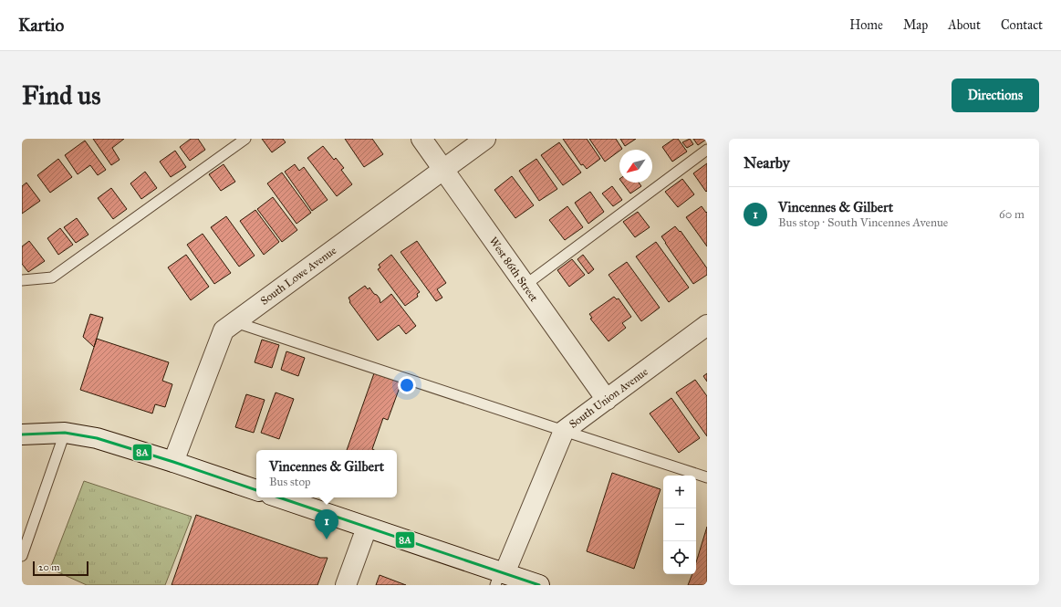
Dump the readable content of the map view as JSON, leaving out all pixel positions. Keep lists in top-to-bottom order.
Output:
{
  "streets": {
    "street": ["West 86th Street", "South Lowe Avenue", "South Union Avenue"]
  },
  "crossings": [
    ["West 86th Street", "South Lowe Avenue"],
    ["West 86th Street", "South Union Avenue"]
  ],
  "lines": ["transit line 8A"],
  "scale_bar": "20 m",
  "north": "bottom left",
  "page": {
    "header": "Kartio",
    "nav": [
      "Home",
      "Map",
      "About",
      "Contact"
    ],
    "buttons": "Directions",
    "title": "Find us",
    "heading": "Nearby",
    "list": [
      {
        "mark": "1",
        "name": "Vincennes & Gilbert",
        "note": "Bus stop · South Vincennes Avenue",
        "value": "60 m"
      }
    ],
    "popup": ["Vincennes & Gilbert", "Bus stop"],
    "map_buttons": ["+", "−"],
    "pins": "1",
    "scale": "20 m"
  }
}
